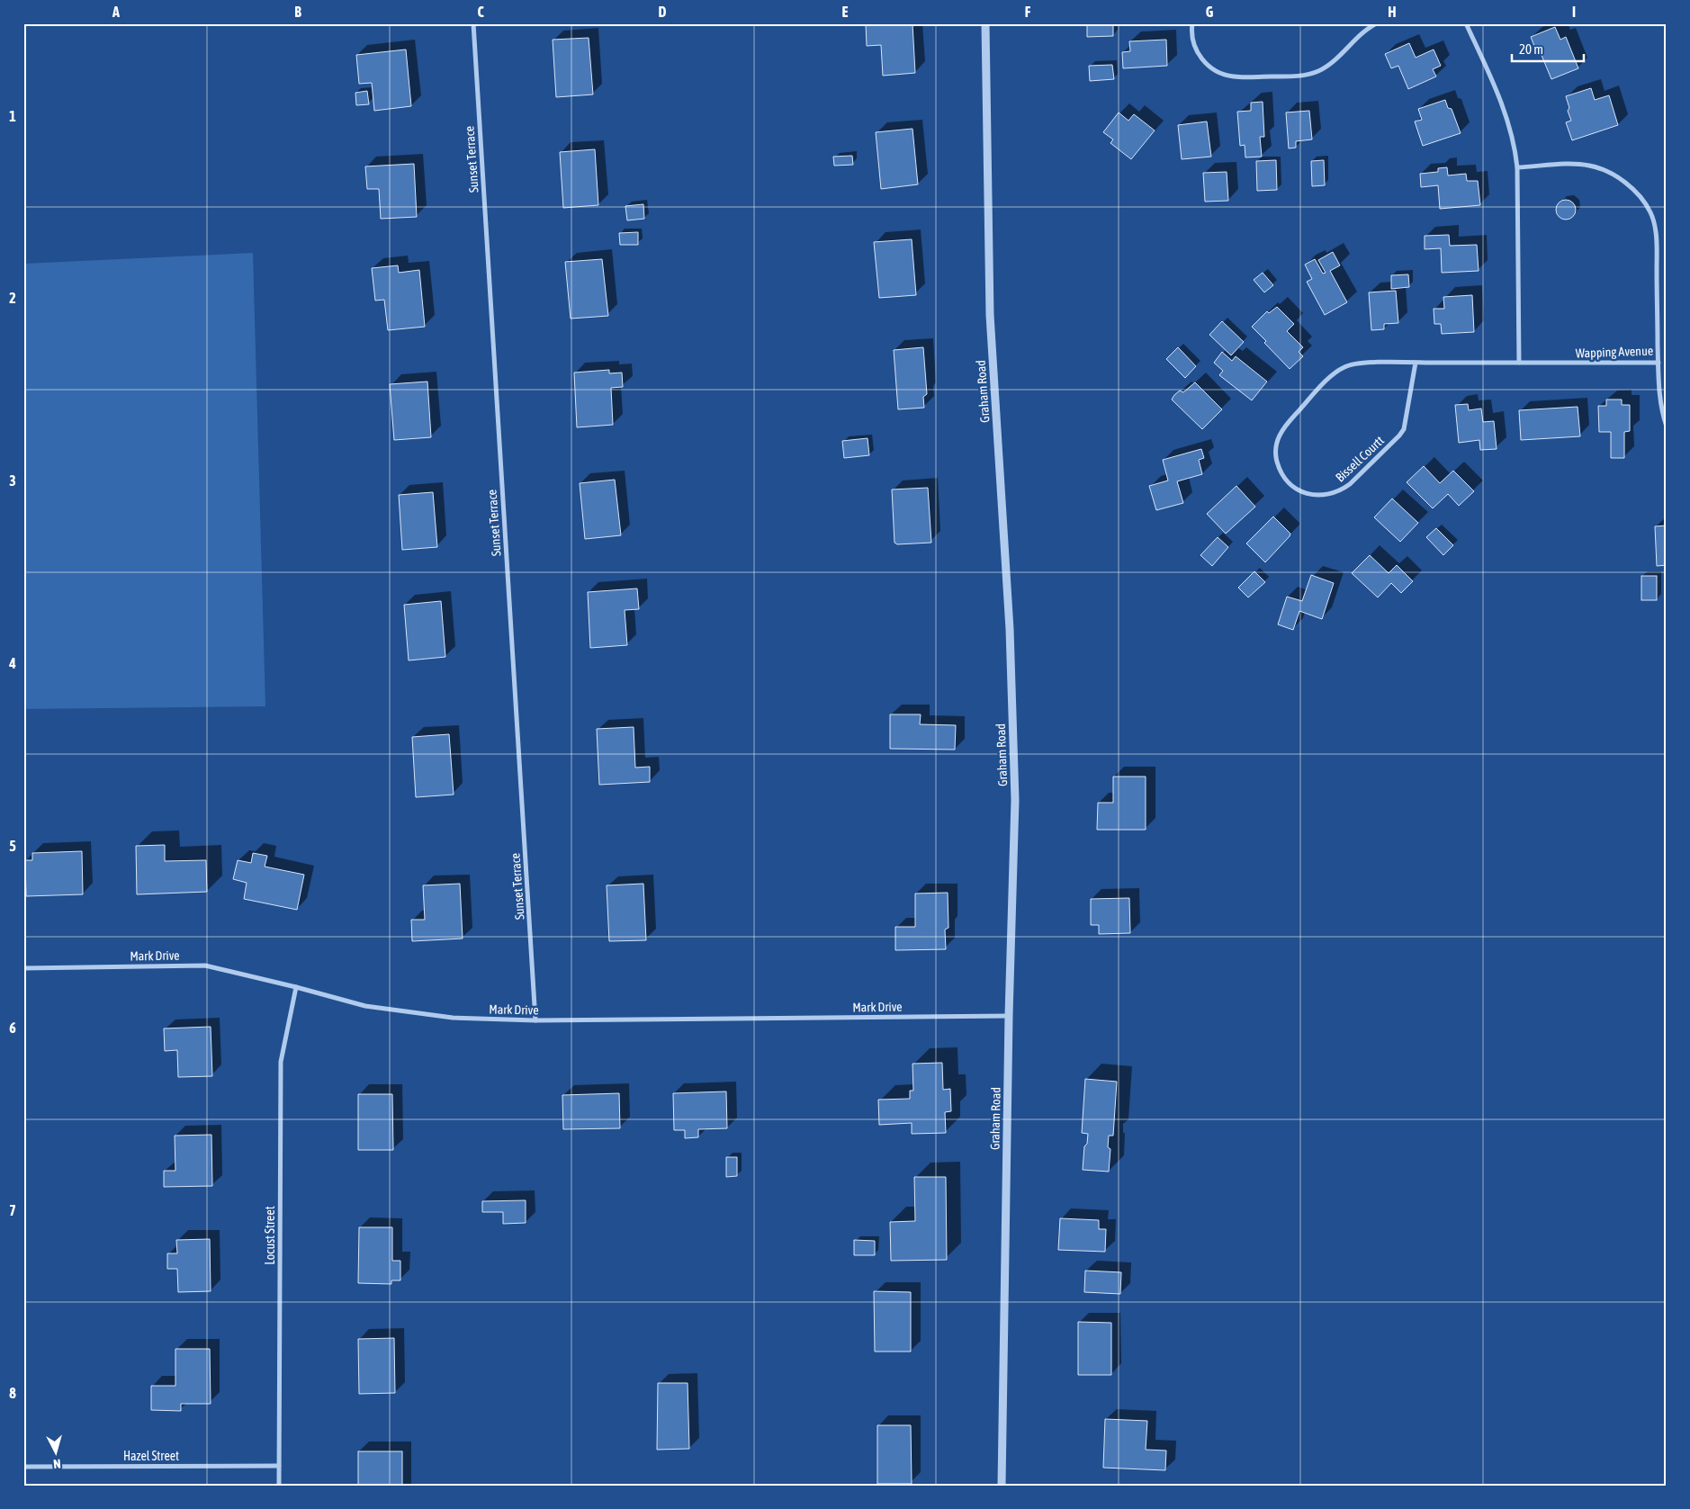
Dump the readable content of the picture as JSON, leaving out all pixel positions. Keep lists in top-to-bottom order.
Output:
{
  "streets": {
    "street": [
      "Sunset Terrace",
      "Wapping Avenue",
      "Graham Road",
      "Bissell Courtt",
      "Mark Drive",
      "Locust Street",
      "Hazel Street"
    ]
  },
  "crossings": [
    ["Sunset Terrace", "Mark Drive"],
    ["Wapping Avenue", "Bissell Courtt"],
    ["Graham Road", "Mark Drive"],
    ["Mark Drive", "Locust Street"],
    ["Locust Street", "Hazel Street"]
  ],
  "scale_bar": "20 m",
  "north": "bottom",
  "grid": {
    "columns": [
      "A",
      "B",
      "C",
      "D",
      "E",
      "F",
      "G",
      "H",
      "I"
    ],
    "rows": [
      "1",
      "2",
      "3",
      "4",
      "5",
      "6",
      "7",
      "8"
    ]
  }
}
